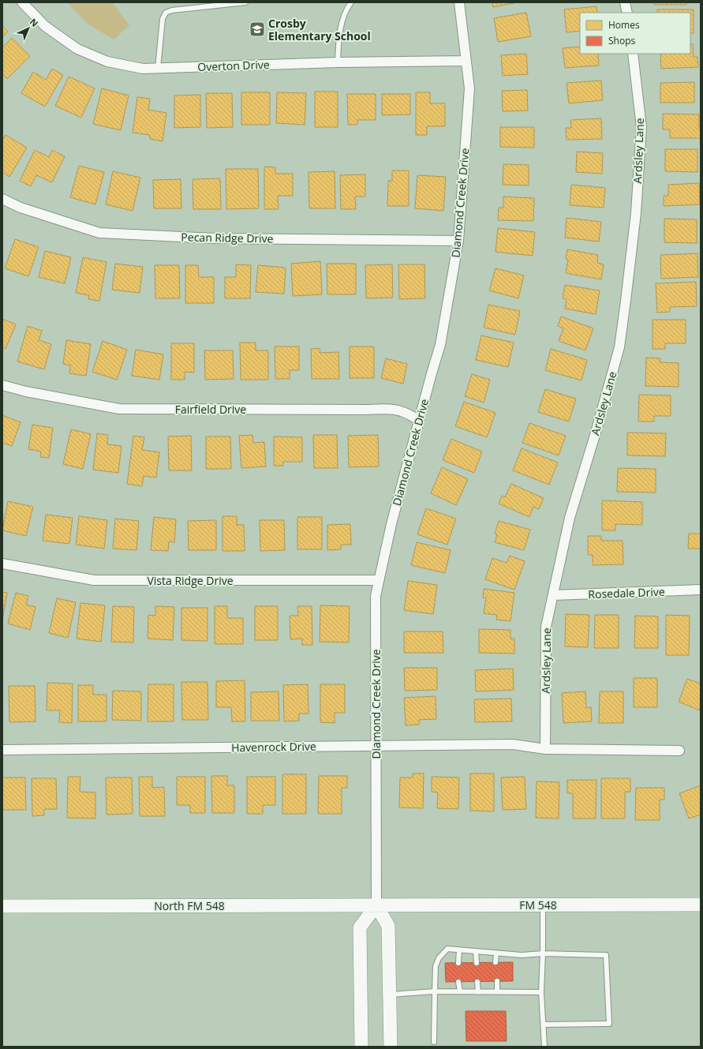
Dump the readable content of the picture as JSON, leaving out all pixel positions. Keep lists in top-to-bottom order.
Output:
{
  "streets": {
    "main road": ["FM 548", "North FM 548"],
    "street": [
      "Overton Drive",
      "Ardsley Lane",
      "Diamond Creek Drive",
      "Pecan Ridge Drive",
      "Fairfield Drive",
      "Vista Ridge Drive",
      "Rosedale Drive",
      "Havenrock Drive"
    ]
  },
  "crossings": [
    ["Overton Drive", "Diamond Creek Drive"],
    ["Ardsley Lane", "Rosedale Drive"],
    ["Ardsley Lane", "Havenrock Drive"],
    ["Diamond Creek Drive", "Pecan Ridge Drive"],
    ["Diamond Creek Drive", "Fairfield Drive"],
    ["Diamond Creek Drive", "Vista Ridge Drive"],
    ["Diamond Creek Drive", "Havenrock Drive"],
    ["Diamond Creek Drive", "FM 548"],
    ["Diamond Creek Drive", "North FM 548"],
    ["FM 548", "North FM 548"]
  ],
  "places": {
    "school or university": ["Crosby Elementary School"]
  },
  "legend": ["Homes", "Shops"],
  "north": "top right"
}
